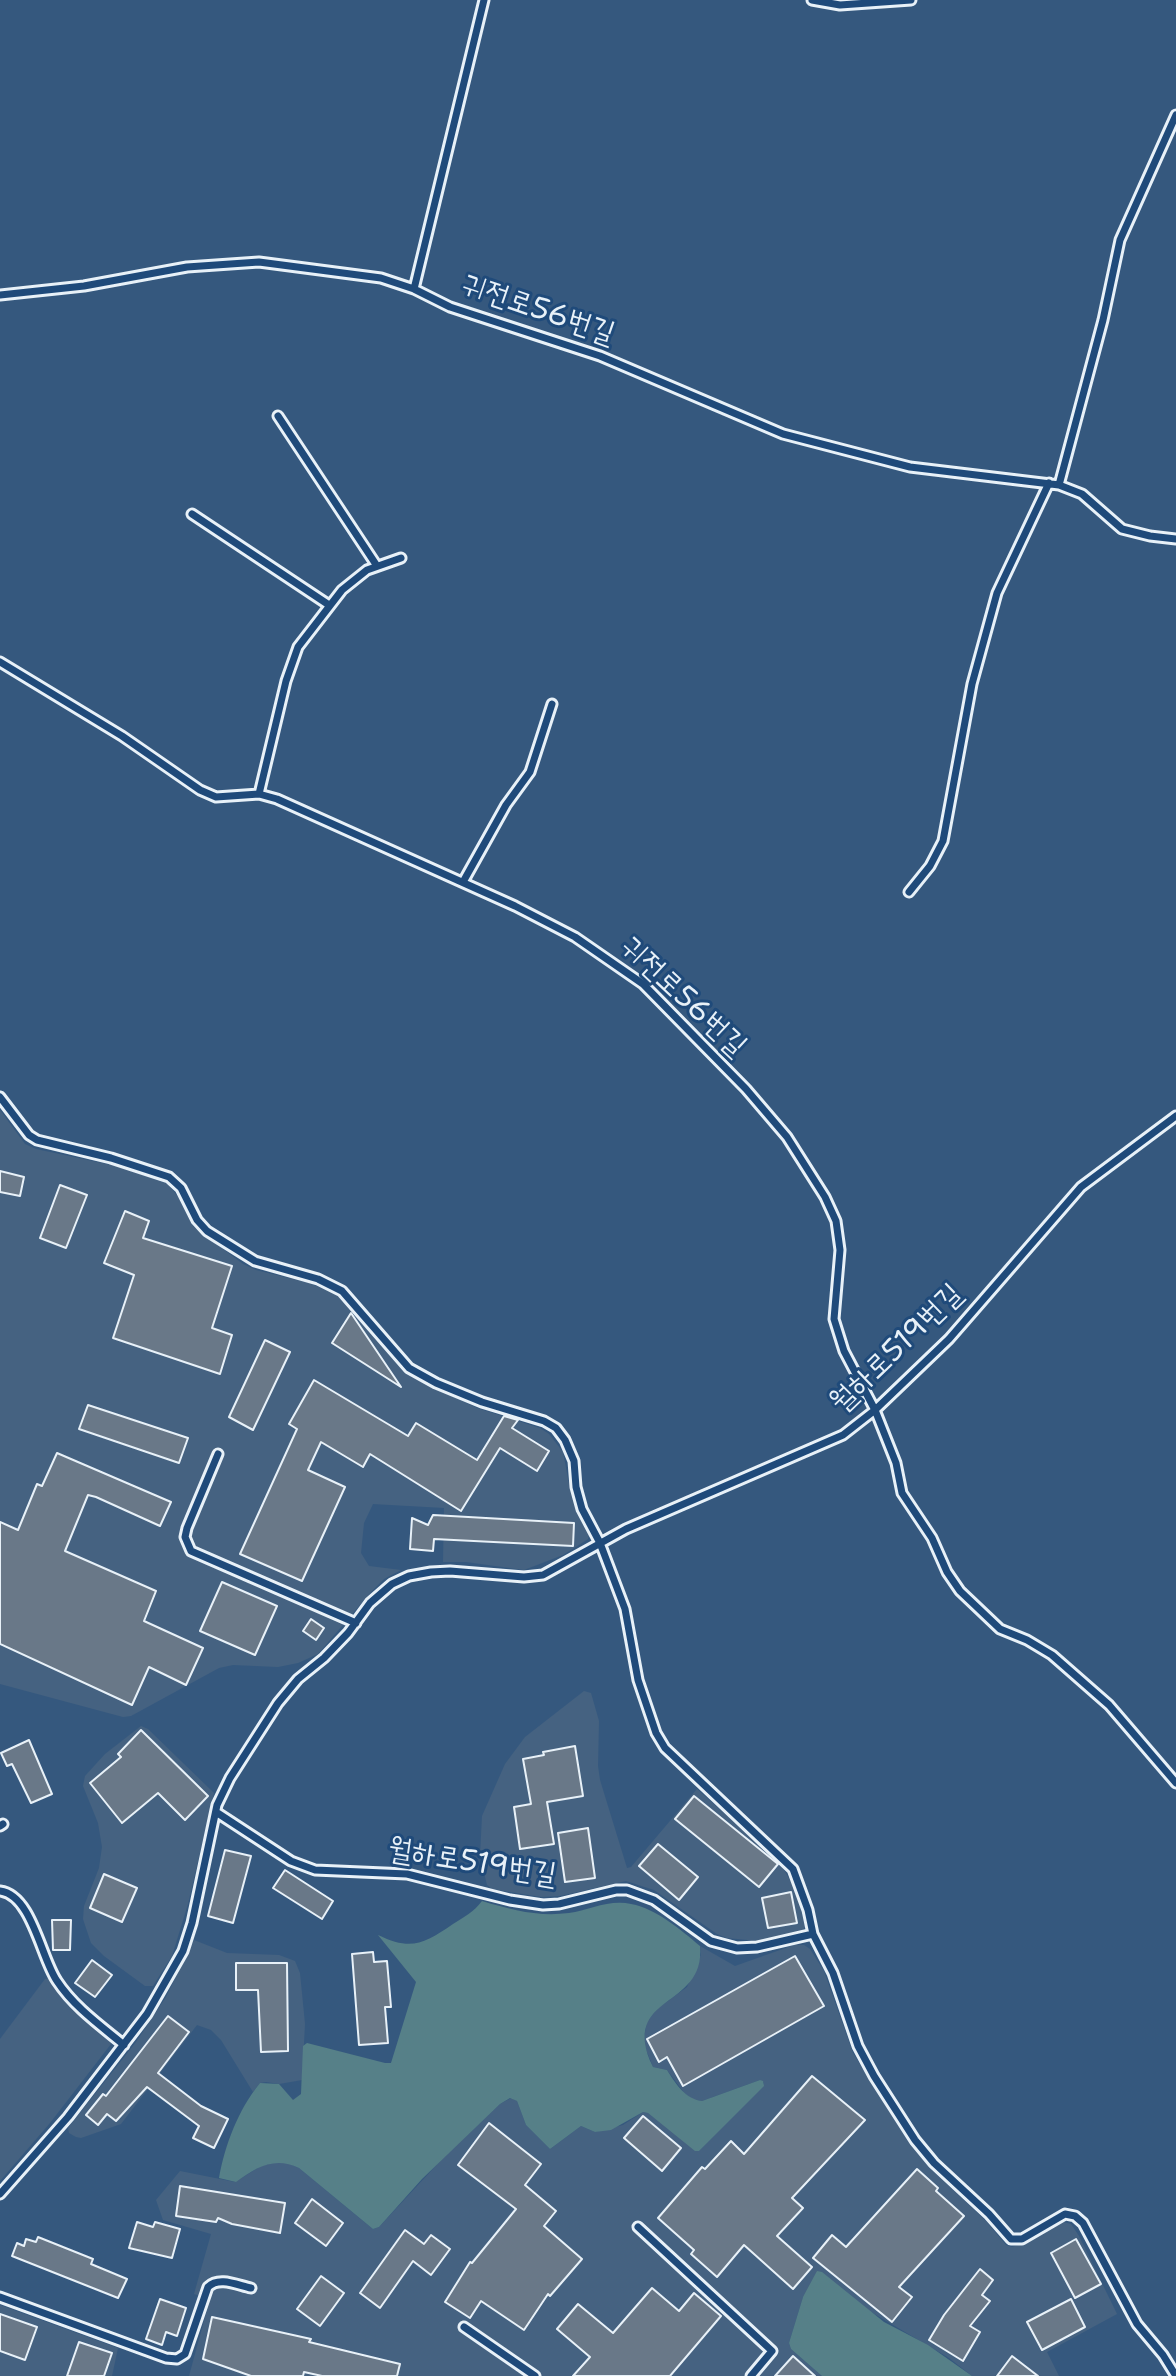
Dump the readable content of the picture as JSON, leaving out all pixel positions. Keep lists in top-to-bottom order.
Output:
{
  "streets": {
    "lane": ["귀전로56번길", "월하로519번길"]
  },
  "crossings": [
    ["귀전로56번길", "월하로519번길"]
  ]
}
